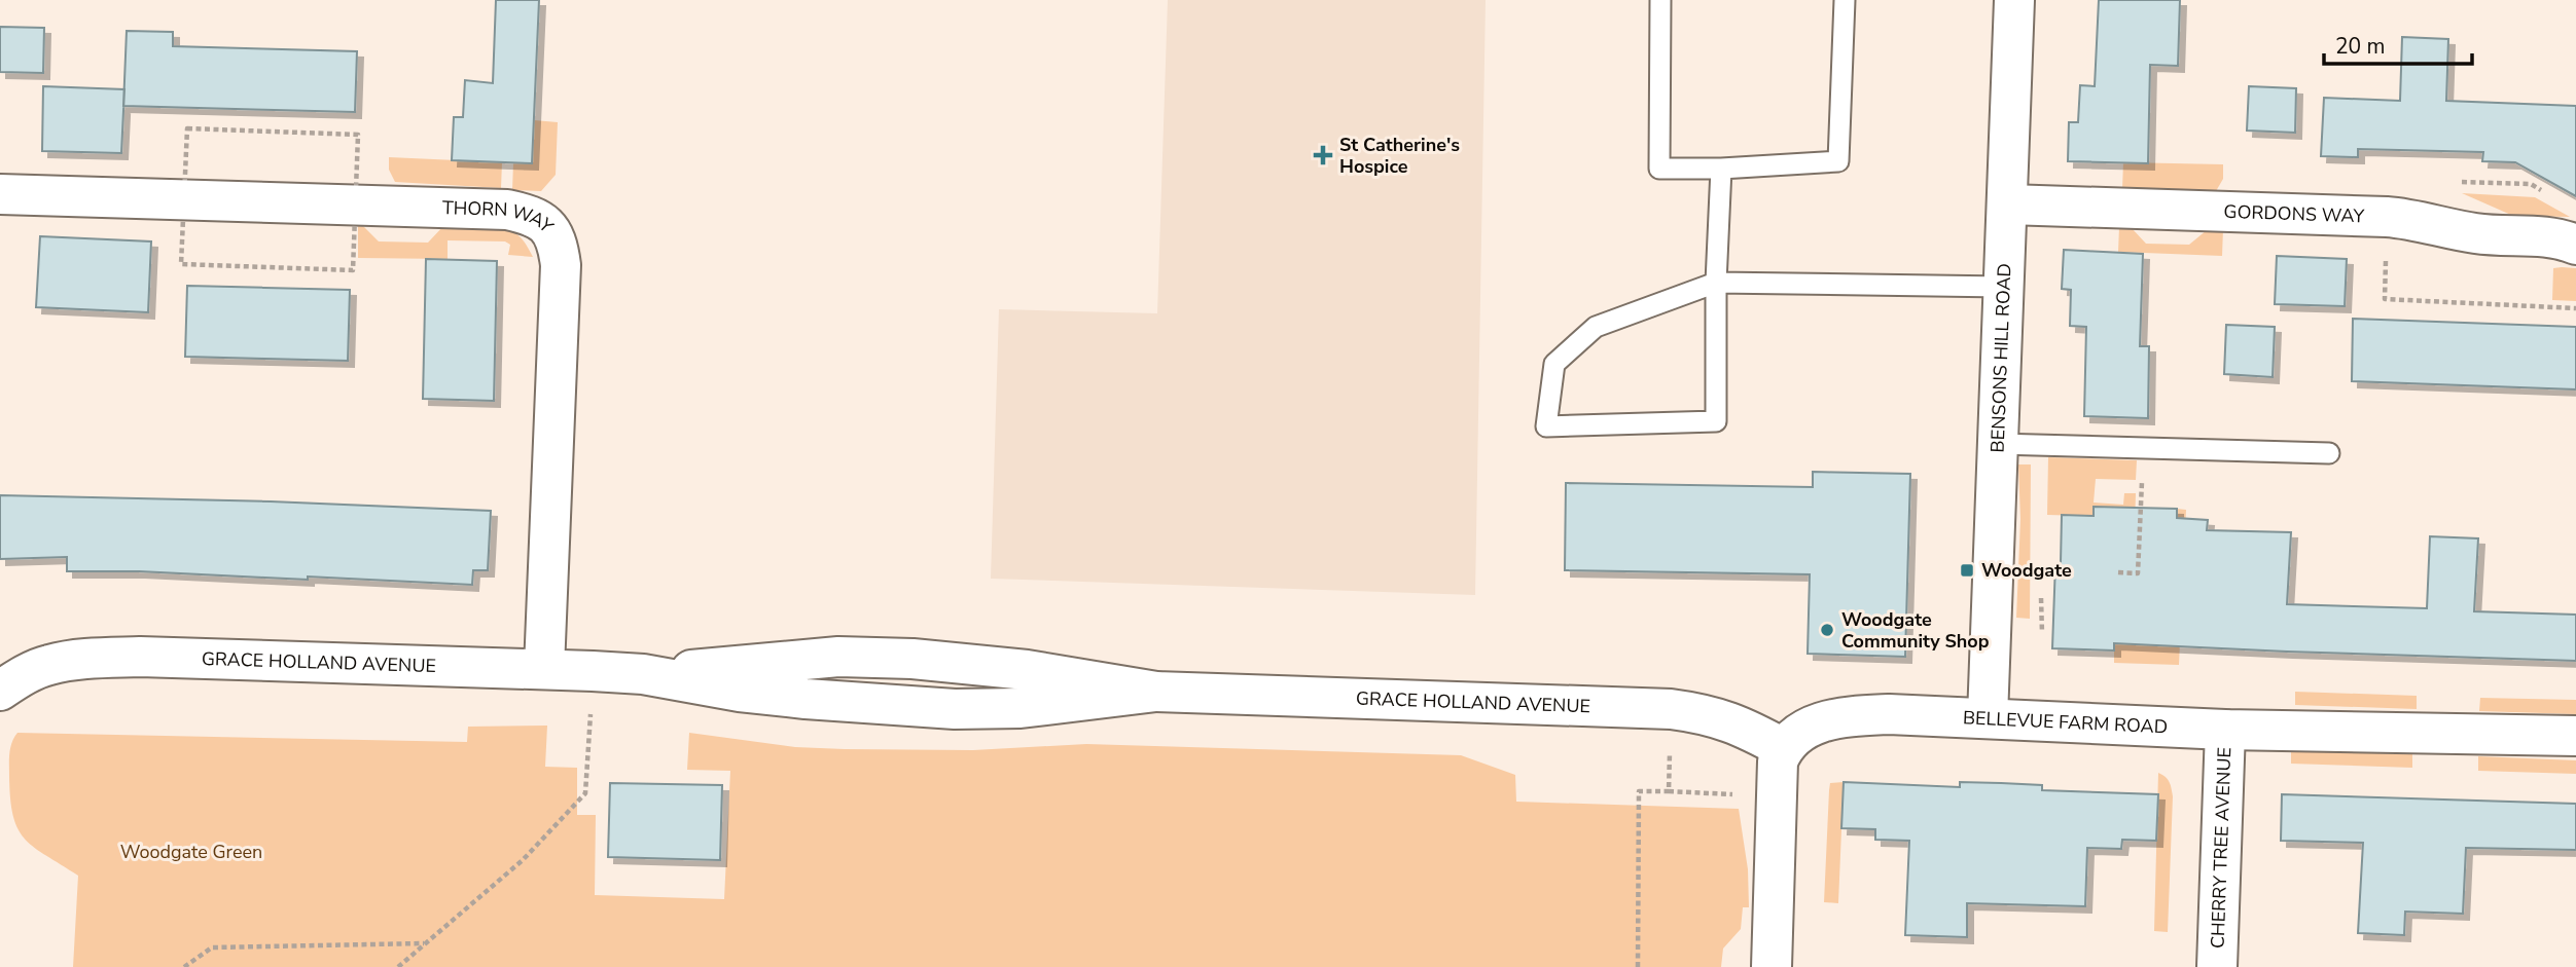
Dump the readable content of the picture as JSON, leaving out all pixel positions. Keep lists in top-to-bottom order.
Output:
{
  "streets": {
    "street": [
      "GORDONS WAY",
      "THORN WAY",
      "BENSONS HILL ROAD",
      "GRACE HOLLAND AVENUE",
      "BELLEVUE FARM ROAD",
      "CHERRY TREE AVENUE"
    ]
  },
  "crossings": [
    ["GORDONS WAY", "BENSONS HILL ROAD"],
    ["THORN WAY", "GRACE HOLLAND AVENUE"],
    ["BENSONS HILL ROAD", "BELLEVUE FARM ROAD"],
    ["GRACE HOLLAND AVENUE", "BELLEVUE FARM ROAD"],
    ["BELLEVUE FARM ROAD", "CHERRY TREE AVENUE"]
  ],
  "parks": ["Woodgate Green"],
  "places": {
    "health": ["St Catherine's Hospice"],
    "transit": ["Woodgate"],
    "other": ["Woodgate Community Shop"]
  },
  "scale_bar": "20 m"
}
